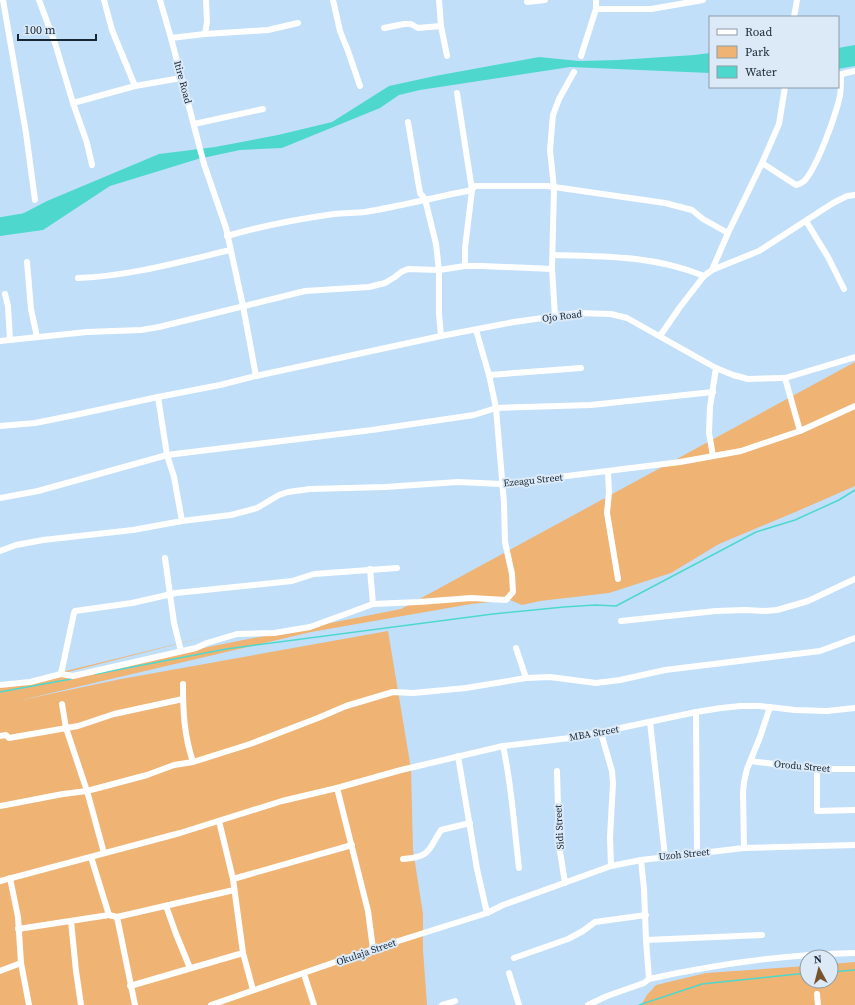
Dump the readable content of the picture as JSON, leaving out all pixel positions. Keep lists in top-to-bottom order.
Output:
{
  "streets": {
    "street": [
      "Itire Road",
      "Ojo Road",
      "Ezeagu Street",
      "MBA Street",
      "Orodu Street",
      "Sidi Street",
      "Uzoh Street",
      "Okulaja Street"
    ]
  },
  "crossings": [
    ["Itire Road", "Ojo Road"],
    ["Sidi Street", "Uzoh Street"],
    ["Uzoh Street", "Okulaja Street"]
  ],
  "legend": ["Road", "Park", "Water"],
  "scale_bar": "100 m",
  "north": "top"
}
